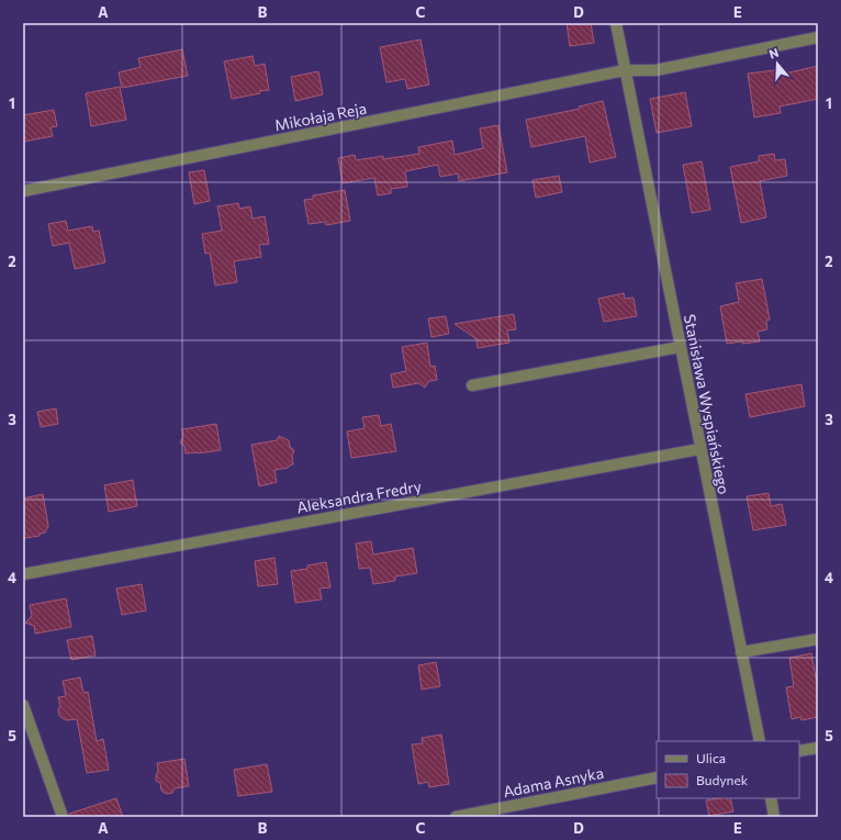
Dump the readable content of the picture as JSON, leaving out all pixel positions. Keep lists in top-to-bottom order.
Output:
{
  "streets": {
    "street": [
      "Mikołaja Reja",
      "Stanisława Wyspiańskiego",
      "Aleksandra Fredry",
      "Adama Asnyka"
    ]
  },
  "crossings": [
    ["Mikołaja Reja", "Stanisława Wyspiańskiego"],
    ["Stanisława Wyspiańskiego", "Aleksandra Fredry"]
  ],
  "legend": ["Ulica", "Budynek"],
  "north": "top",
  "grid": {
    "columns": [
      "A",
      "B",
      "C",
      "D",
      "E"
    ],
    "rows": [
      "1",
      "2",
      "3",
      "4",
      "5"
    ]
  }
}
